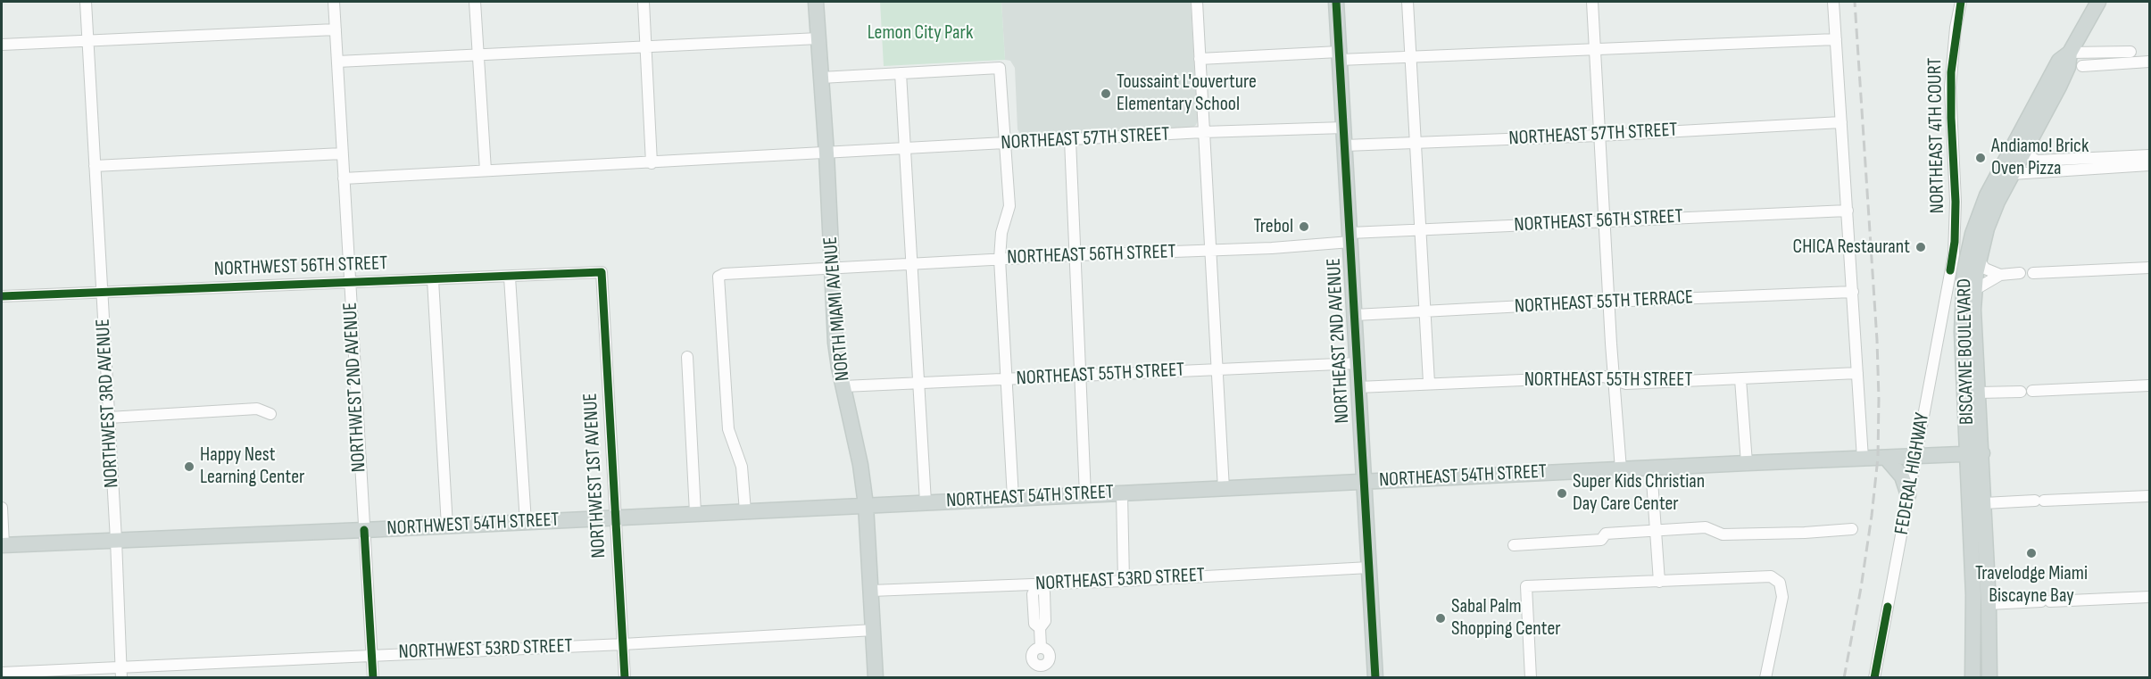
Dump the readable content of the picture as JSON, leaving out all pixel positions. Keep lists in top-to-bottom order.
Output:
{
  "streets": {
    "main road": [
      "NORTH MIAMI AVENUE",
      "NORTHEAST 2ND AVENUE",
      "BISCAYNE BOULEVARD",
      "NORTHEAST 54TH STREET",
      "NORTHWEST 54TH STREET"
    ],
    "street": [
      "NORTHEAST 57TH STREET",
      "NORTHEAST 4TH COURT",
      "NORTHEAST 56TH STREET",
      "NORTHWEST 56TH STREET",
      "NORTHEAST 55TH TERRACE",
      "NORTHEAST 55TH STREET",
      "NORTHWEST 2ND AVENUE",
      "NORTHWEST 3RD AVENUE",
      "FEDERAL HIGHWAY",
      "NORTHWEST 1ST AVENUE",
      "NORTHEAST 53RD STREET",
      "NORTHWEST 53RD STREET"
    ]
  },
  "crossings": [
    ["NORTHEAST 57TH STREET", "NORTH MIAMI AVENUE"],
    ["NORTHEAST 57TH STREET", "NORTHEAST 2ND AVENUE"],
    ["NORTHEAST 57TH STREET", "NORTHWEST 2ND AVENUE"],
    ["NORTHEAST 4TH COURT", "FEDERAL HIGHWAY"],
    ["NORTHEAST 56TH STREET", "NORTH MIAMI AVENUE"],
    ["NORTHEAST 56TH STREET", "NORTHEAST 2ND AVENUE"],
    ["NORTHWEST 56TH STREET", "NORTHWEST 2ND AVENUE"],
    ["NORTHWEST 56TH STREET", "NORTHWEST 3RD AVENUE"],
    ["NORTHWEST 56TH STREET", "NORTHWEST 1ST AVENUE"],
    ["NORTHEAST 55TH TERRACE", "NORTHEAST 2ND AVENUE"],
    ["NORTH MIAMI AVENUE", "NORTHEAST 55TH STREET"],
    ["NORTH MIAMI AVENUE", "NORTHEAST 54TH STREET"],
    ["NORTH MIAMI AVENUE", "NORTHEAST 53RD STREET"],
    ["NORTH MIAMI AVENUE", "NORTHWEST 53RD STREET"],
    ["NORTHEAST 2ND AVENUE", "NORTHEAST 55TH STREET"],
    ["NORTHEAST 2ND AVENUE", "NORTHEAST 54TH STREET"],
    ["NORTHEAST 2ND AVENUE", "NORTHEAST 53RD STREET"],
    ["BISCAYNE BOULEVARD", "NORTHEAST 54TH STREET"],
    ["NORTHWEST 2ND AVENUE", "NORTHWEST 54TH STREET"],
    ["NORTHWEST 2ND AVENUE", "NORTHWEST 53RD STREET"],
    ["NORTHWEST 3RD AVENUE", "NORTHWEST 54TH STREET"],
    ["NORTHWEST 3RD AVENUE", "NORTHWEST 53RD STREET"],
    ["FEDERAL HIGHWAY", "NORTHEAST 54TH STREET"],
    ["NORTHWEST 1ST AVENUE", "NORTHWEST 54TH STREET"],
    ["NORTHWEST 1ST AVENUE", "NORTHWEST 53RD STREET"],
    ["NORTHEAST 54TH STREET", "NORTHWEST 54TH STREET"]
  ],
  "parks": ["Lemon City Park"],
  "places": [
    "Toussaint L'ouverture Elementary School",
    "Andiamo! Brick Oven Pizza",
    "Trebol",
    "CHICA Restaurant",
    "Happy Nest Learning Center",
    "Super Kids Christian Day Care Center",
    "Travelodge Miami Biscayne Bay",
    "Sabal Palm Shopping Center"
  ]
}
